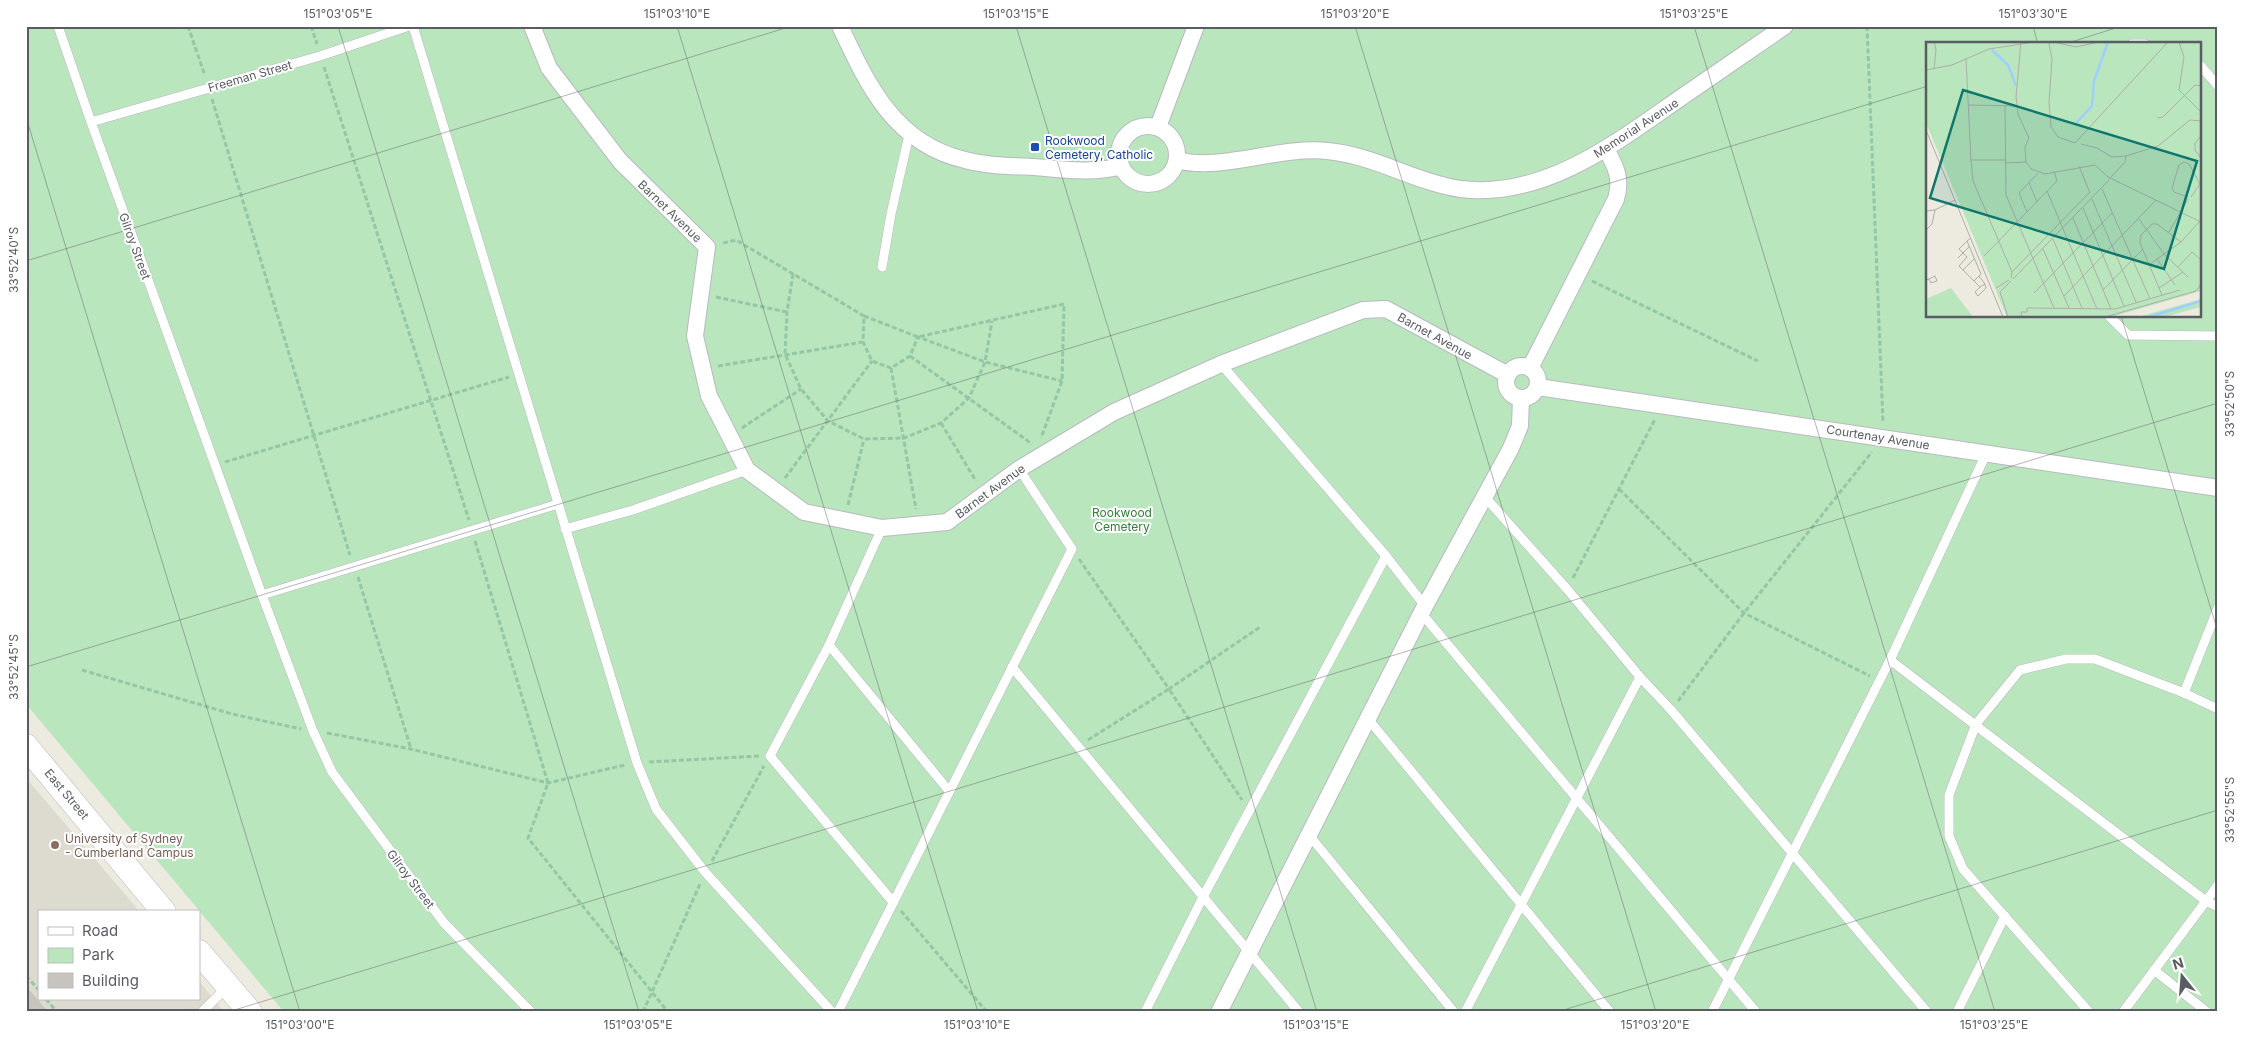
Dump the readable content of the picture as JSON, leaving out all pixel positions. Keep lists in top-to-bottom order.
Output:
{
  "streets": {
    "main road": ["East Street"],
    "street": ["Memorial Avenue", "Barnet Avenue", "Courtenay Avenue"],
    "lane": ["Freeman Street", "Gilroy Street"]
  },
  "crossings": [
    ["Freeman Street", "Gilroy Street"],
    ["Barnet Avenue", "Courtenay Avenue"]
  ],
  "parks": ["Rookwood Cemetery"],
  "places": {
    "transit": ["Rookwood Cemetery, Catholic"],
    "other": ["University of Sydney - Cumberland Campus"]
  },
  "legend": ["Road", "Park", "Building"],
  "north": "top",
  "coordinates": [
    "151°03'05\"E",
    "151°03'10\"E",
    "151°03'15\"E",
    "151°03'20\"E",
    "151°03'25\"E",
    "151°03'30\"E",
    "33°52'40\"S",
    "33°52'50\"S",
    "33°52'45\"S",
    "33°52'55\"S",
    "151°03'00\"E"
  ]
}
